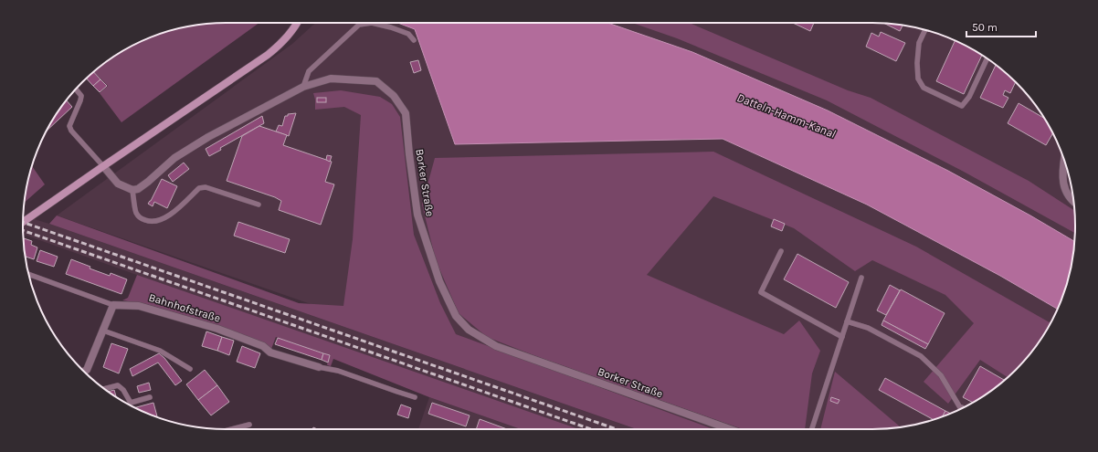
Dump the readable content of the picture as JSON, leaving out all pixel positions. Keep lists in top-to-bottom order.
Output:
{
  "streets": {
    "street": ["Borker Straße", "Bahnhofstraße"]
  },
  "water": ["Datteln-Hamm-Kanal"],
  "scale_bar": "50 m"
}
